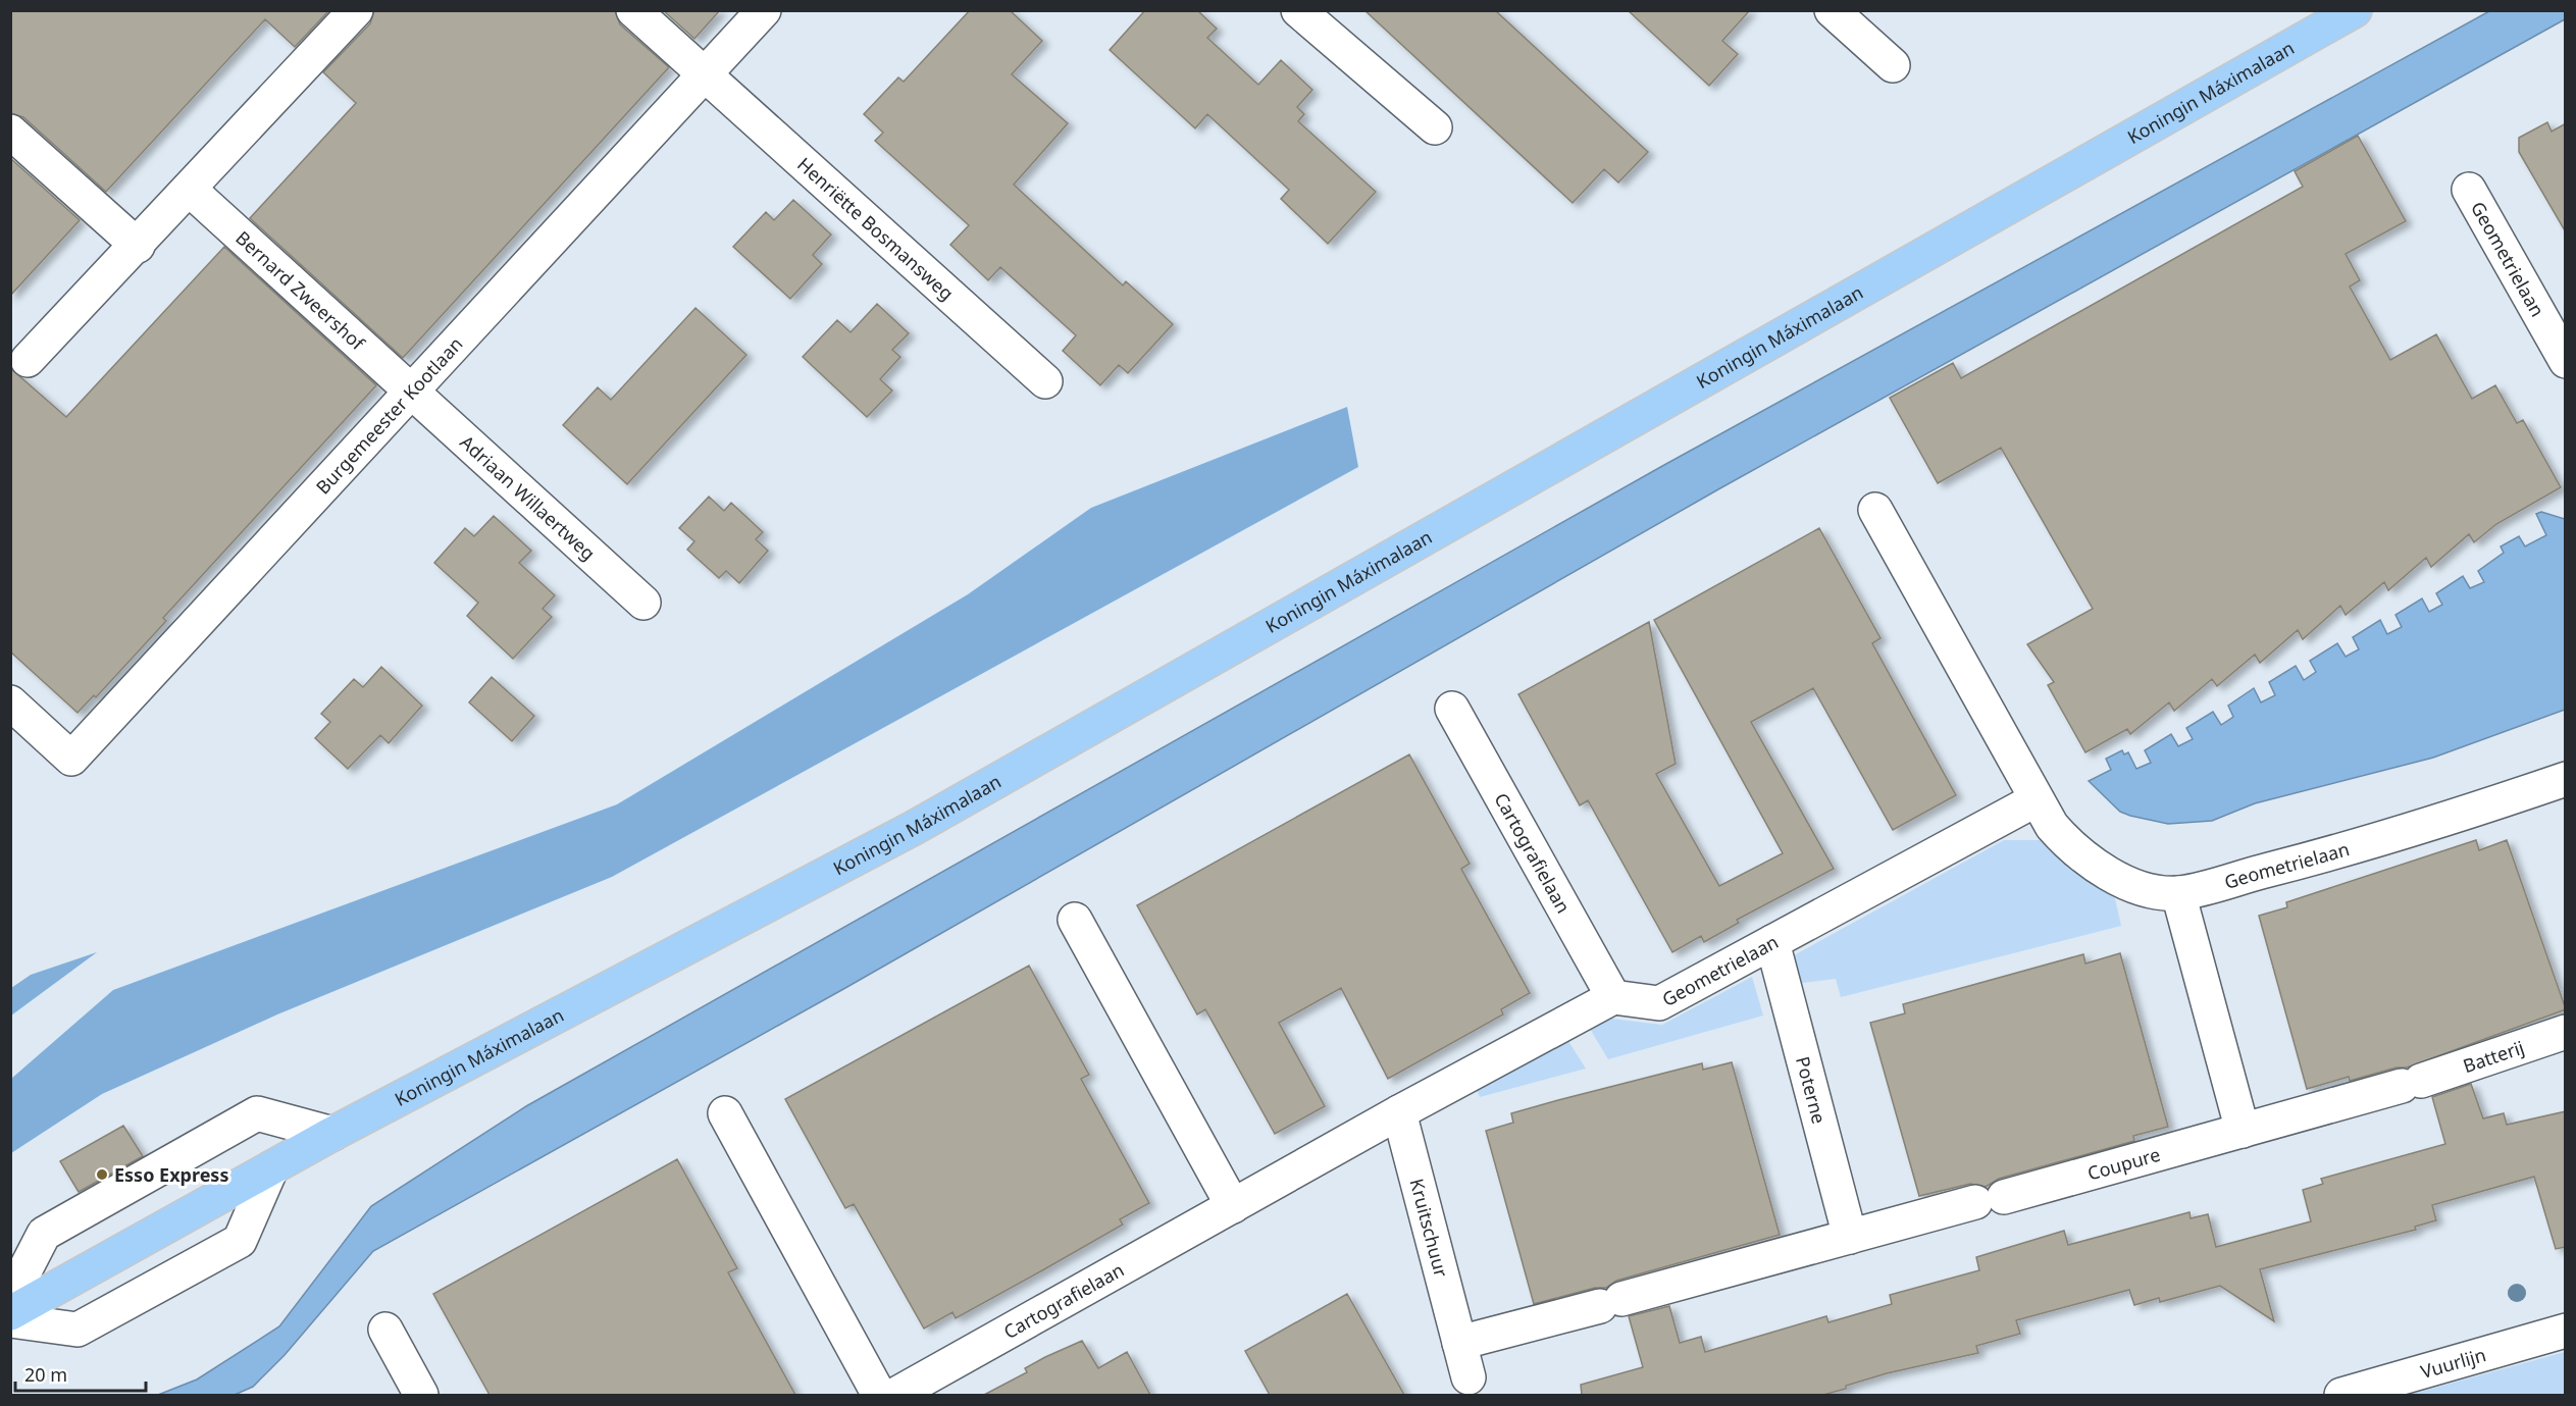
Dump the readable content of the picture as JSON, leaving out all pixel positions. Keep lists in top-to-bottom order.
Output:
{
  "streets": {
    "main road": ["Koningin Máximalaan"],
    "street": [
      "Henriëtte Bosmansweg",
      "Geometrielaan",
      "Bernard Zweershof",
      "Burgemeester Kootlaan",
      "Adriaan Willaertweg",
      "Cartografielaan",
      "Batterij",
      "Poterne",
      "Coupure",
      "Kruitschuur",
      "Vuurlijn"
    ]
  },
  "crossings": [
    ["Henriëtte Bosmansweg", "Burgemeester Kootlaan"],
    ["Geometrielaan", "Cartografielaan"],
    ["Geometrielaan", "Poterne"],
    ["Bernard Zweershof", "Burgemeester Kootlaan"],
    ["Bernard Zweershof", "Adriaan Willaertweg"],
    ["Burgemeester Kootlaan", "Adriaan Willaertweg"],
    ["Cartografielaan", "Kruitschuur"],
    ["Batterij", "Coupure"],
    ["Poterne", "Coupure"]
  ],
  "places": ["Esso Express"],
  "scale_bar": "20 m"
}
